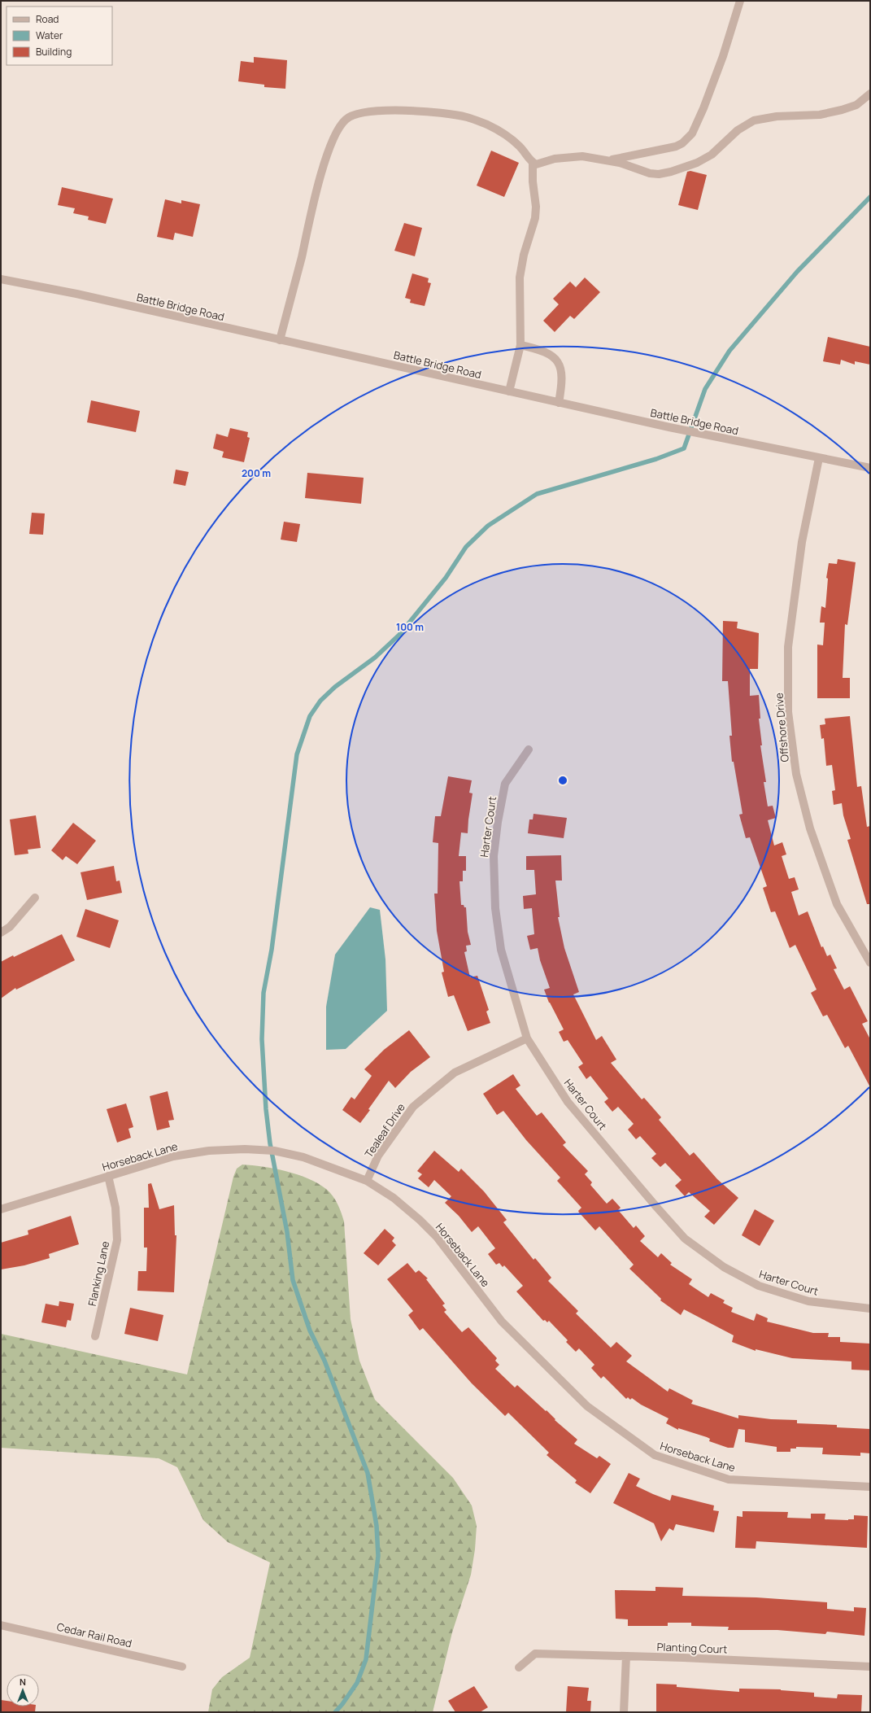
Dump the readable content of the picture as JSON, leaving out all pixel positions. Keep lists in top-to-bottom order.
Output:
{
  "streets": {
    "street": [
      "Battle Bridge Road",
      "Offshore Drive",
      "Harter Court",
      "Tealeaf Drive",
      "Horseback Lane",
      "Flanking Lane",
      "Cedar Rail Road",
      "Planting Court"
    ]
  },
  "crossings": [
    ["Battle Bridge Road", "Offshore Drive"],
    ["Harter Court", "Tealeaf Drive"],
    ["Tealeaf Drive", "Horseback Lane"],
    ["Horseback Lane", "Flanking Lane"]
  ],
  "legend": ["Road", "Water", "Building"],
  "north": "top",
  "rings": ["200 m", "100 m"]
}
